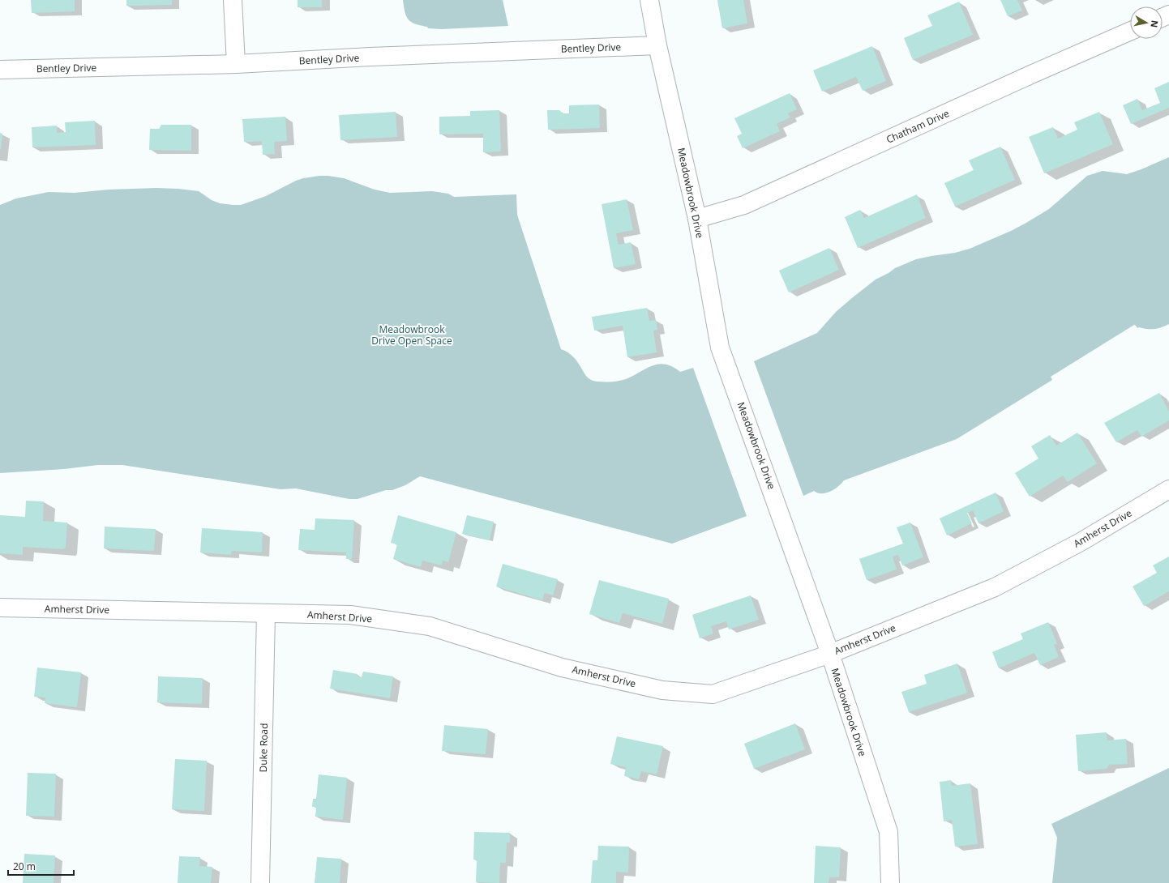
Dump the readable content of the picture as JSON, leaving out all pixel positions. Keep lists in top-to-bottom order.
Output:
{
  "streets": {
    "street": [
      "Bentley Drive",
      "Chatham Drive",
      "Meadowbrook Drive",
      "Amherst Drive",
      "Duke Road"
    ]
  },
  "crossings": [
    ["Bentley Drive", "Meadowbrook Drive"],
    ["Chatham Drive", "Meadowbrook Drive"],
    ["Meadowbrook Drive", "Amherst Drive"],
    ["Amherst Drive", "Duke Road"]
  ],
  "parks": ["Meadowbrook Drive Open Space"],
  "scale_bar": "20 m",
  "north": "right"
}
